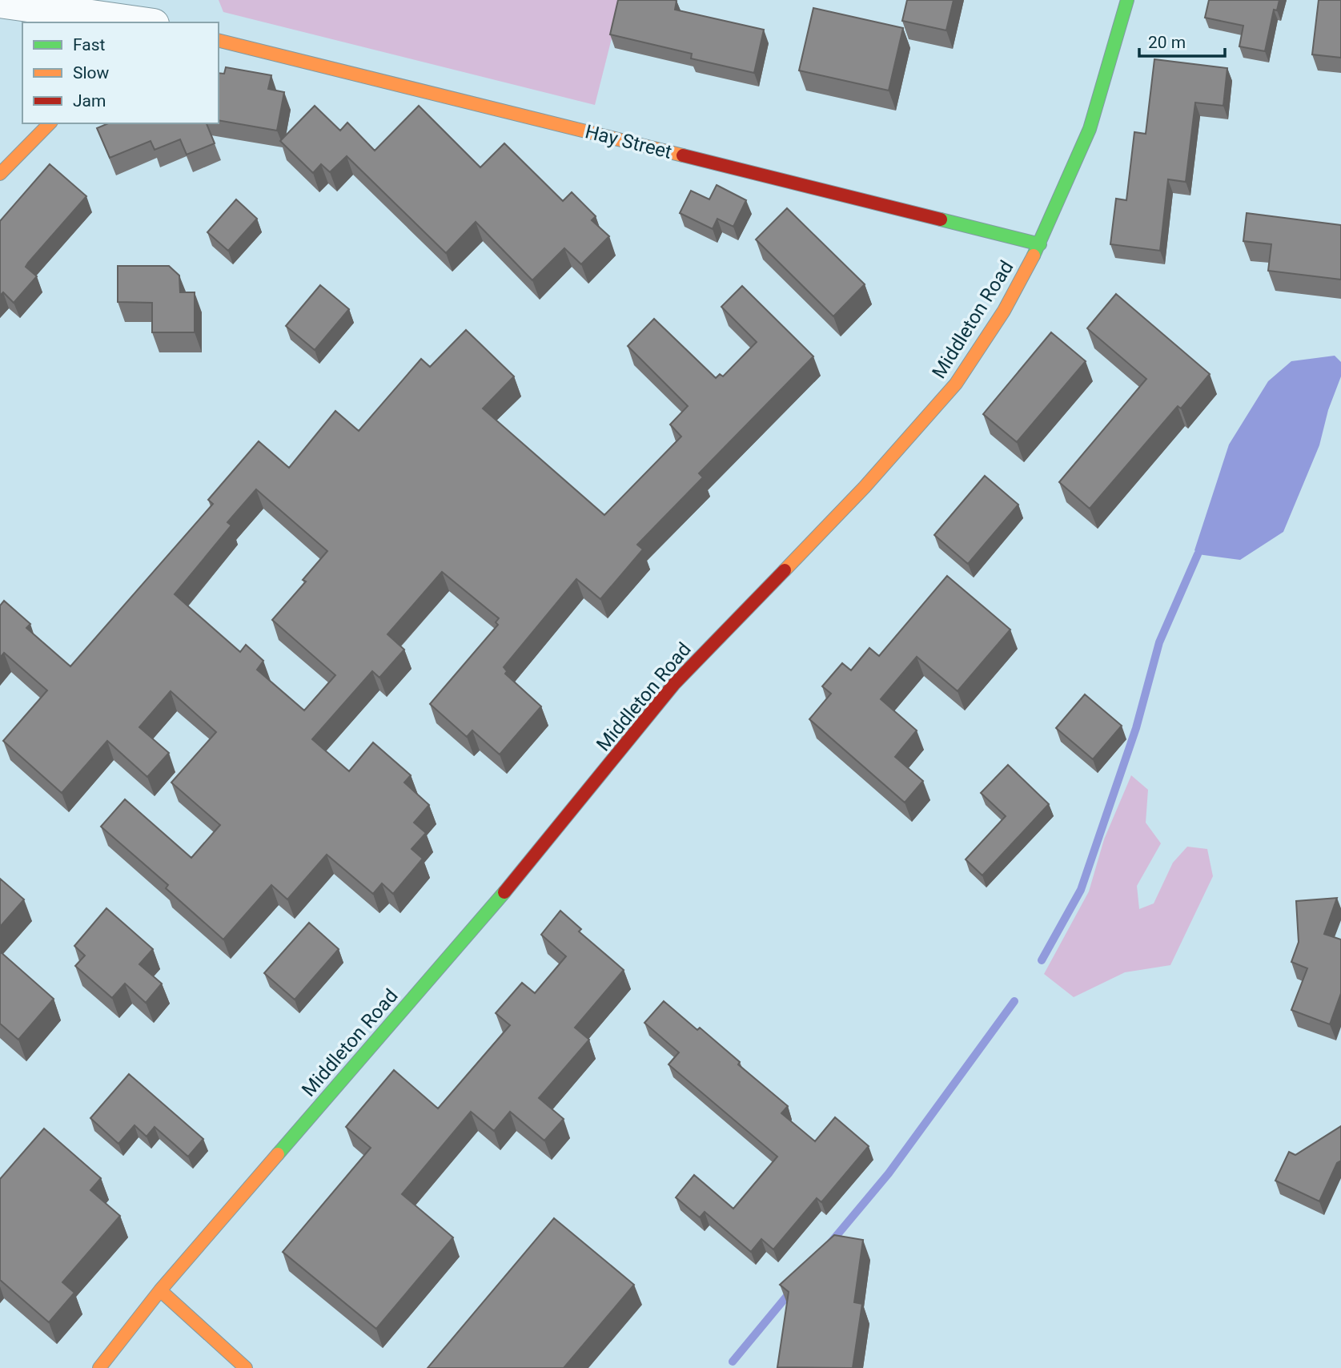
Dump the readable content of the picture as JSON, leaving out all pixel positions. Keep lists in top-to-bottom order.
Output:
{
  "streets": {
    "main road": ["Hay Street", "Middleton Road"]
  },
  "crossings": [
    ["Hay Street", "Middleton Road"]
  ],
  "legend": ["Fast", "Slow", "Jam"],
  "scale_bar": "20 m"
}
